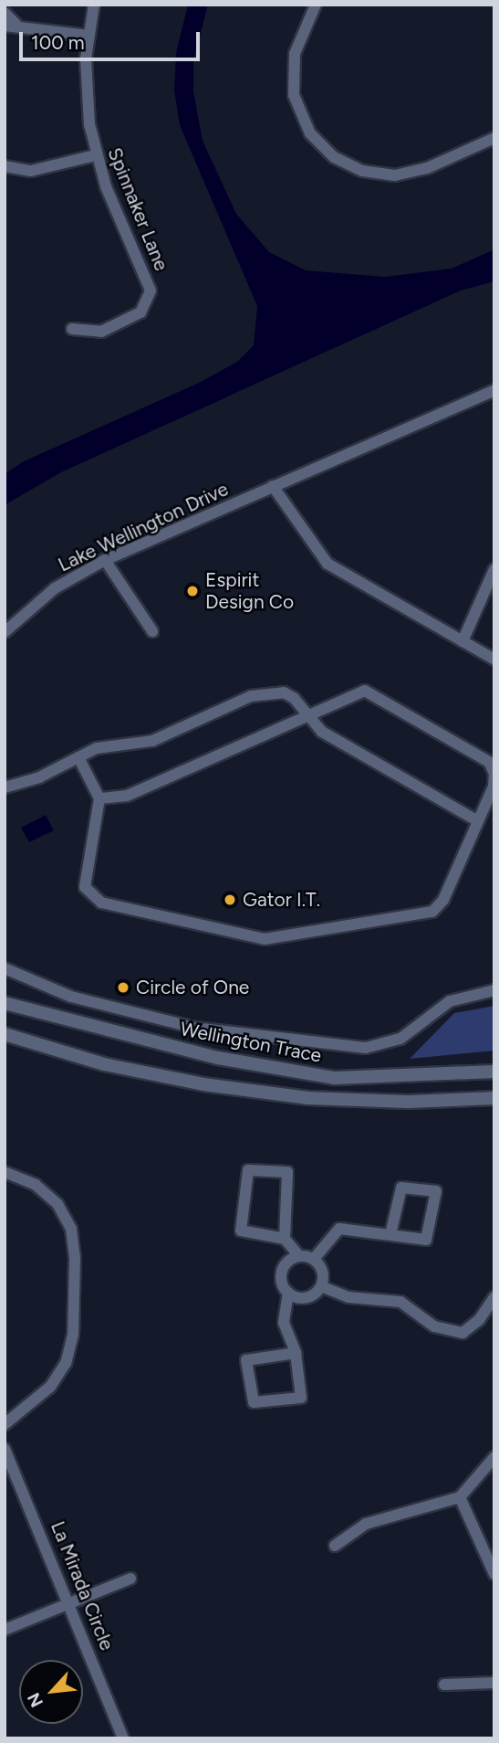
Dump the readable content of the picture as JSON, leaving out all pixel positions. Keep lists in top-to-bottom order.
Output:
{
  "streets": {
    "street": [
      "Spinnaker Lane",
      "Lake Wellington Drive",
      "Wellington Trace",
      "La Mirada Circle"
    ]
  },
  "places": ["Espirit Design Co", "Gator I.T.", "Circle of One"],
  "scale_bar": "100 m",
  "north": "bottom left"
}
